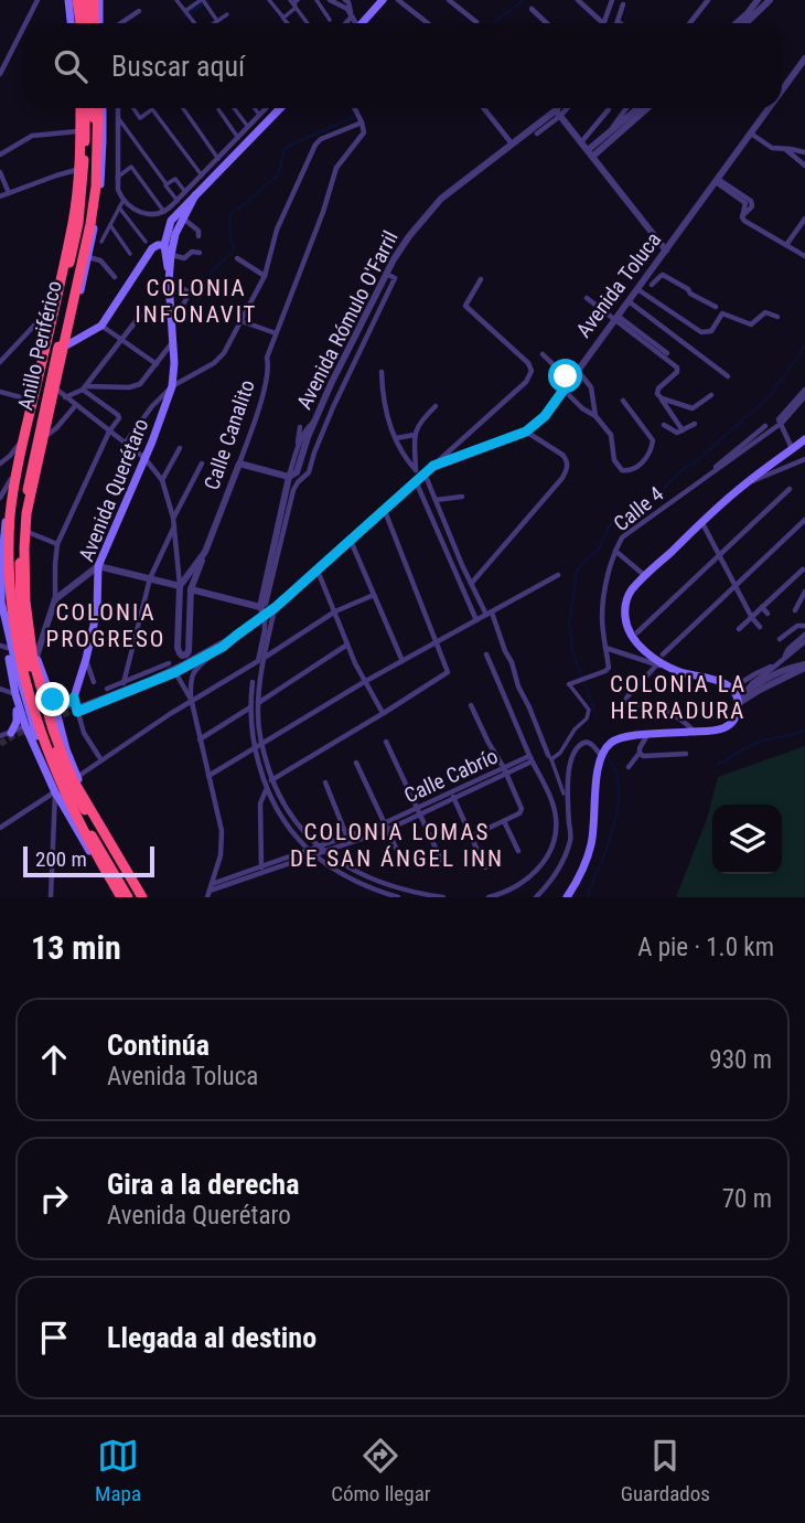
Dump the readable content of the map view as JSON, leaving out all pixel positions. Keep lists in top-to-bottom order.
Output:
{
  "streets": {
    "highway": ["Anillo Periférico"],
    "main road": ["Avenida Querétaro"],
    "street": [
      "Avenida Toluca",
      "Avenida Rómulo O'Farril",
      "Calle Canalito",
      "Calle 4",
      "Calle Cabrío"
    ]
  },
  "districts": [
    "COLONIA INFONAVIT",
    "COLONIA PROGRESO",
    "COLONIA LA HERRADURA",
    "COLONIA LOMAS DE SAN ÁNGEL INN"
  ],
  "scale_bar": "200 m",
  "page": {
    "search": "Buscar aquí",
    "scale": "200 m",
    "heading": ["13 min", "A pie · 1.0 km"],
    "list": [
      ["Continúa", "Avenida Toluca", "930 m"],
      ["Gira a la derecha", "Avenida Querétaro", "70 m"],
      "Llegada al destino"
    ],
    "nav": ["Mapa", "Cómo llegar", "Guardados"]
  }
}
